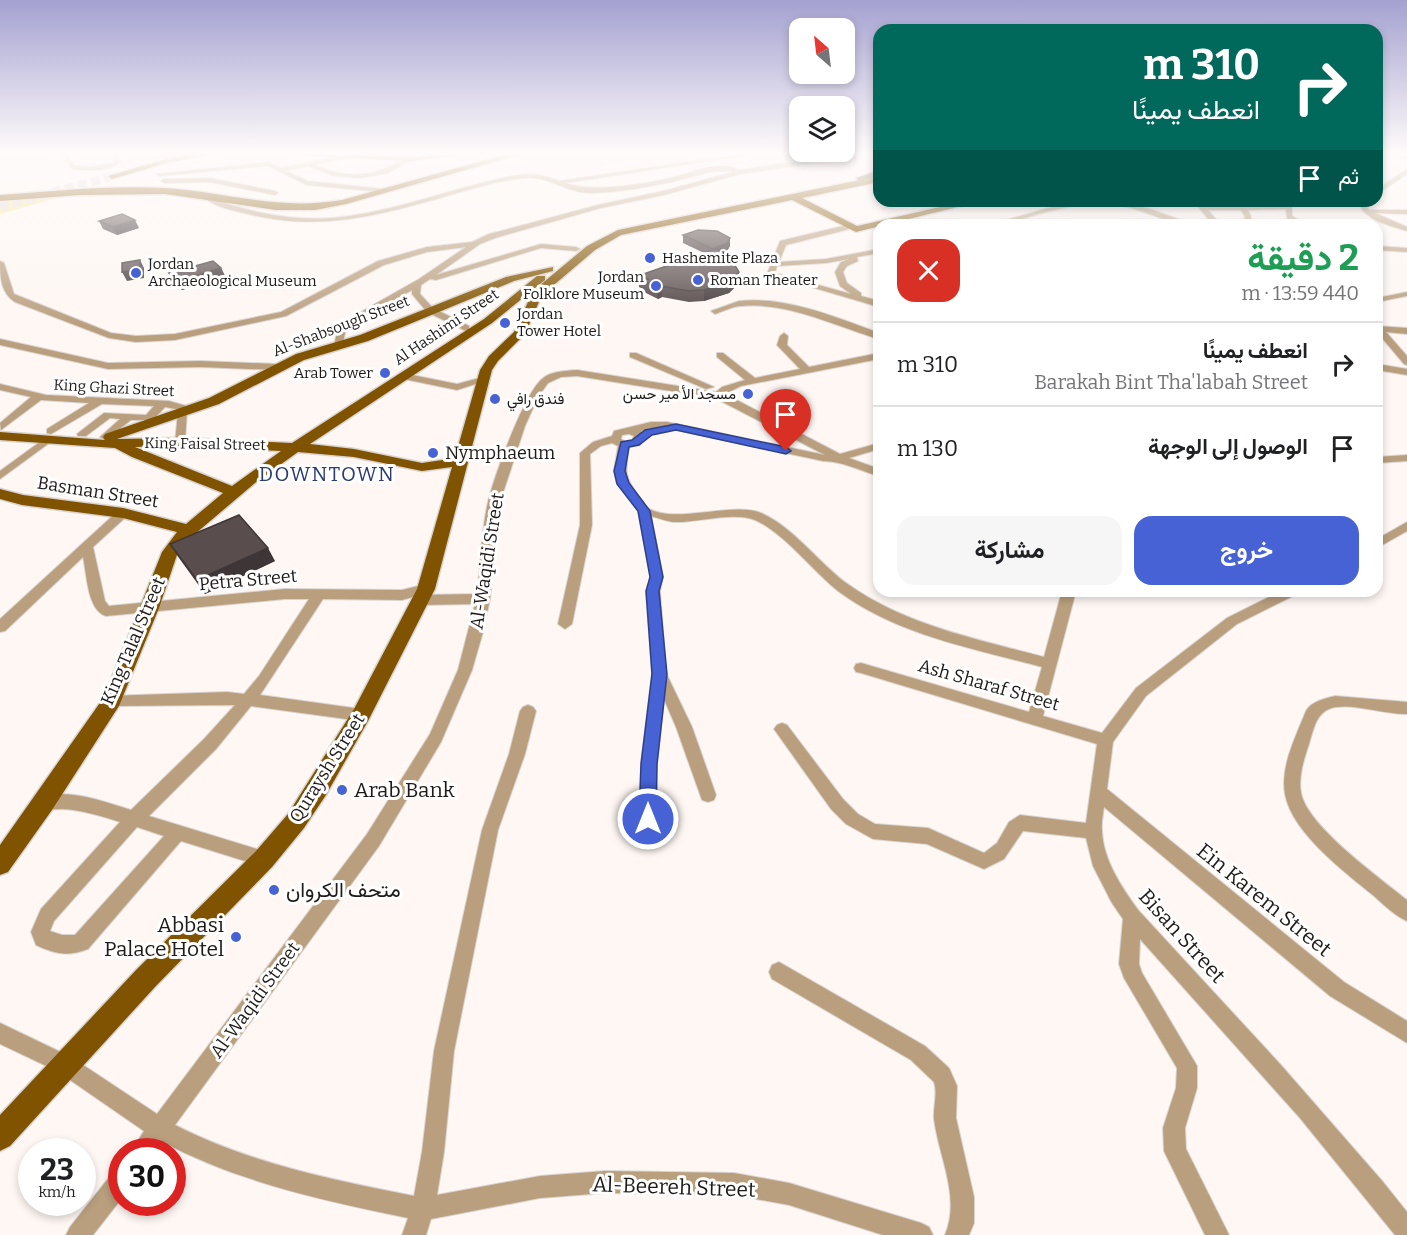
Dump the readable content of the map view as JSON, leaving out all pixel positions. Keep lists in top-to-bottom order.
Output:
{
  "streets": {
    "main road": [
      "Al-Shabsough Street",
      "Al Hashimi Street",
      "King Faisal Street",
      "Basman Street",
      "King Talal Street",
      "Quraysh Street"
    ],
    "street": [
      "King Ghazi Street",
      "Al-Waqidi Street",
      "Petra Street",
      "Ash Sharaf Street",
      "Ein Karem Street",
      "Bisan Street",
      "Al-Beereh Street"
    ]
  },
  "crossings": [
    ["Al-Shabsough Street", "Al Hashimi Street"],
    ["Al-Shabsough Street", "King Ghazi Street"],
    ["Al-Shabsough Street", "King Faisal Street"],
    ["Al Hashimi Street", "King Faisal Street"],
    ["Al Hashimi Street", "King Talal Street"],
    ["King Faisal Street", "King Talal Street"],
    ["Basman Street", "King Talal Street"],
    ["Al-Waqidi Street", "Petra Street"],
    ["Petra Street", "King Talal Street"],
    ["Petra Street", "Quraysh Street"],
    ["Ash Sharaf Street", "Bisan Street"],
    ["Ein Karem Street", "Bisan Street"]
  ],
  "districts": ["DOWNTOWN"],
  "places": [
    "Hashemite Plaza",
    "Jordan Archaeological Museum",
    "Roman Theater",
    "Jordan Folklore Museum",
    "Jordan Tower Hotel",
    "Arab Tower",
    "مسجد الأ مير حسن",
    "فندق رافي",
    "Nymphaeum",
    "Arab Bank",
    "متحف الكروان",
    "Abbasi Palace Hotel"
  ],
  "north": "top left",
  "page": {
    "turn": ["310 m", "انعطف يمينًا"],
    "then": "ثم",
    "heading": ["2 دقيقة", "440 m · 13:59"],
    "list": [
      {
        "name": "انعطف يمينًا",
        "note": "Barakah Bint Tha'labah Street",
        "value": "310 m"
      },
      {
        "name": "الوصول إلى الوجهة",
        "value": "130 m"
      }
    ],
    "buttons": ["خروج", "مشاركة"],
    "speed": "23 km/h",
    "limit": "30"
  }
}
